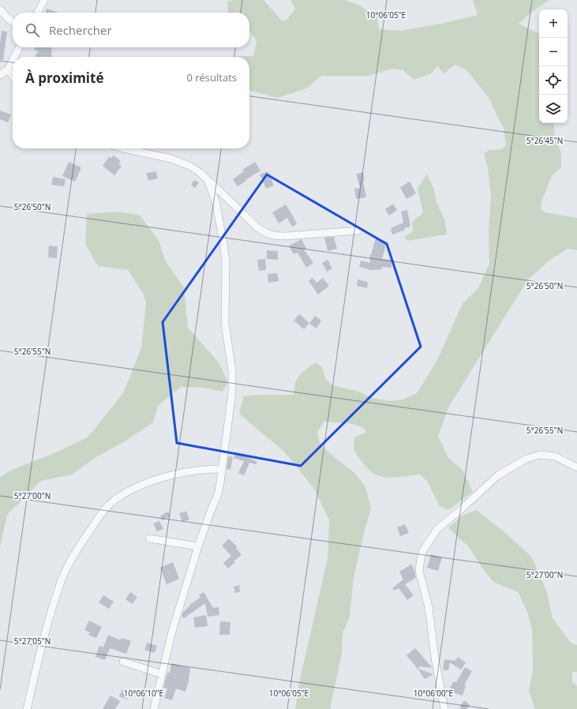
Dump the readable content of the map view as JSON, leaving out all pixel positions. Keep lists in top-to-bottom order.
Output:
{
  "page": {
    "map_buttons": ["+", "−"],
    "search": "Rechercher",
    "heading": ["À proximité", "0 résultats"]
  },
  "coordinates": [
    "10°06'05\"E",
    "5°26'45\"N",
    "5°26'50\"N",
    "5°26'55\"N",
    "5°27'00\"N",
    "5°27'05\"N",
    "10°06'10\"E",
    "10°06'00\"E"
  ]
}
